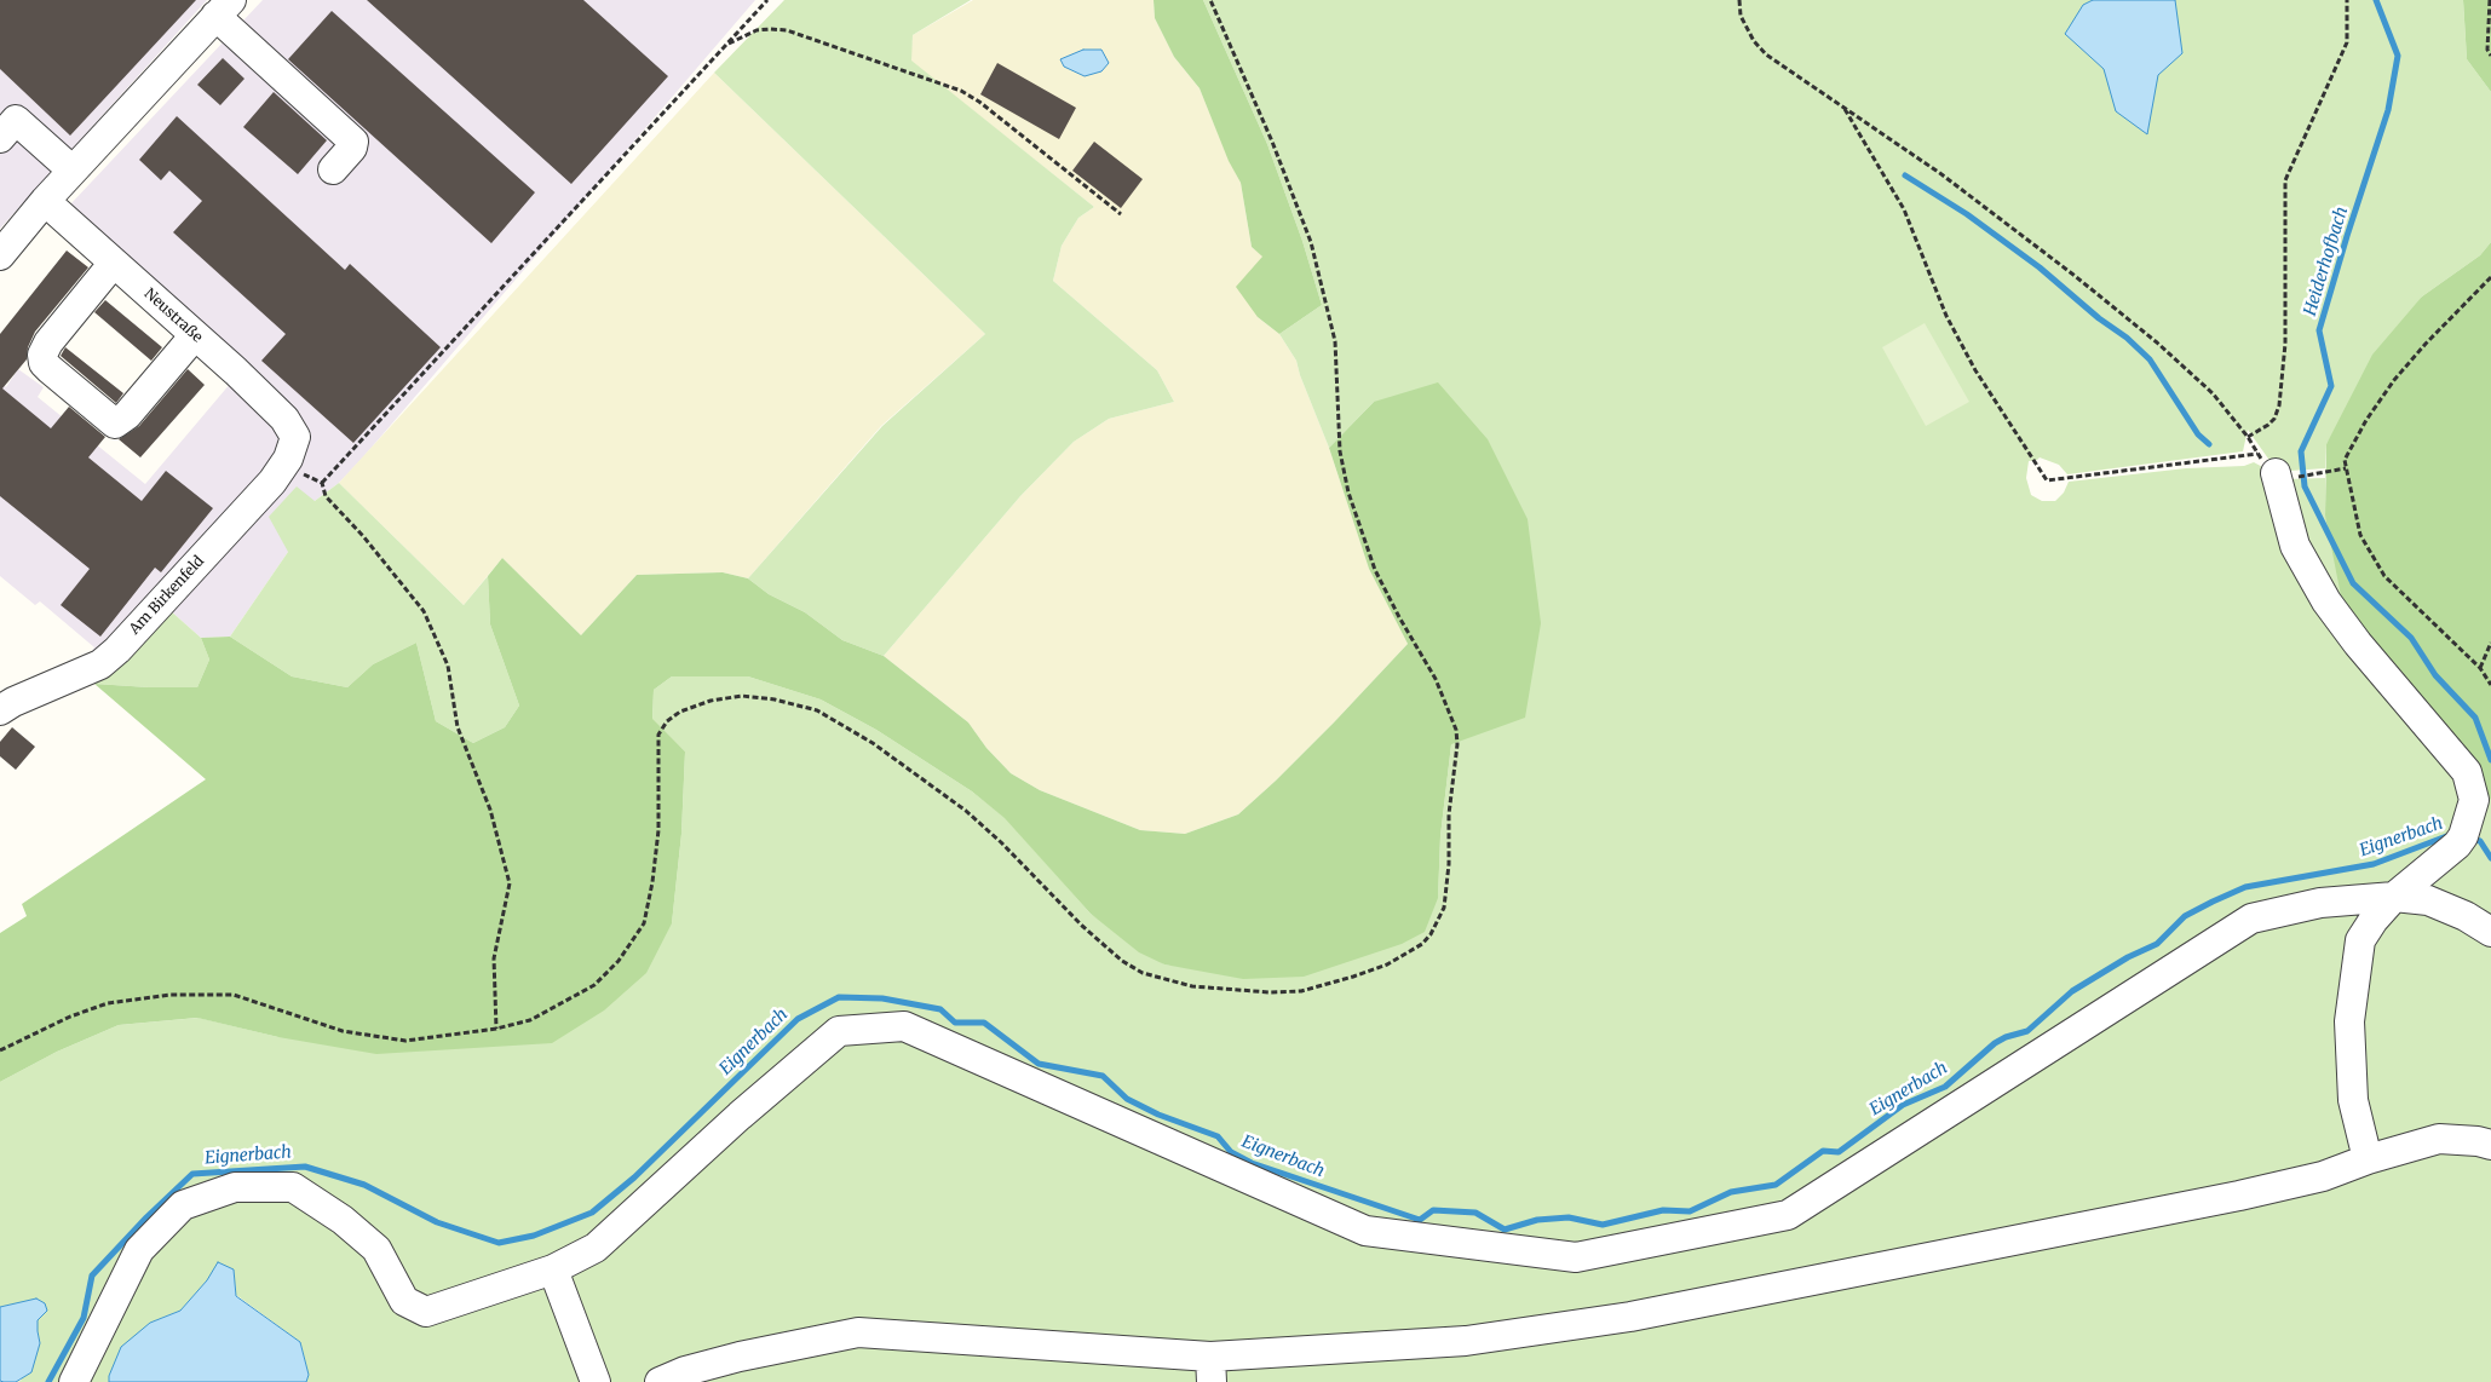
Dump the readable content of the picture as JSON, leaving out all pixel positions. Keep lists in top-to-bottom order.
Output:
{
  "streets": {
    "street": ["Neustraße", "Am Birkenfeld"]
  },
  "crossings": [
    ["Neustraße", "Am Birkenfeld"]
  ],
  "water": ["Heiderhofbach", "Eignerbach"]
}
